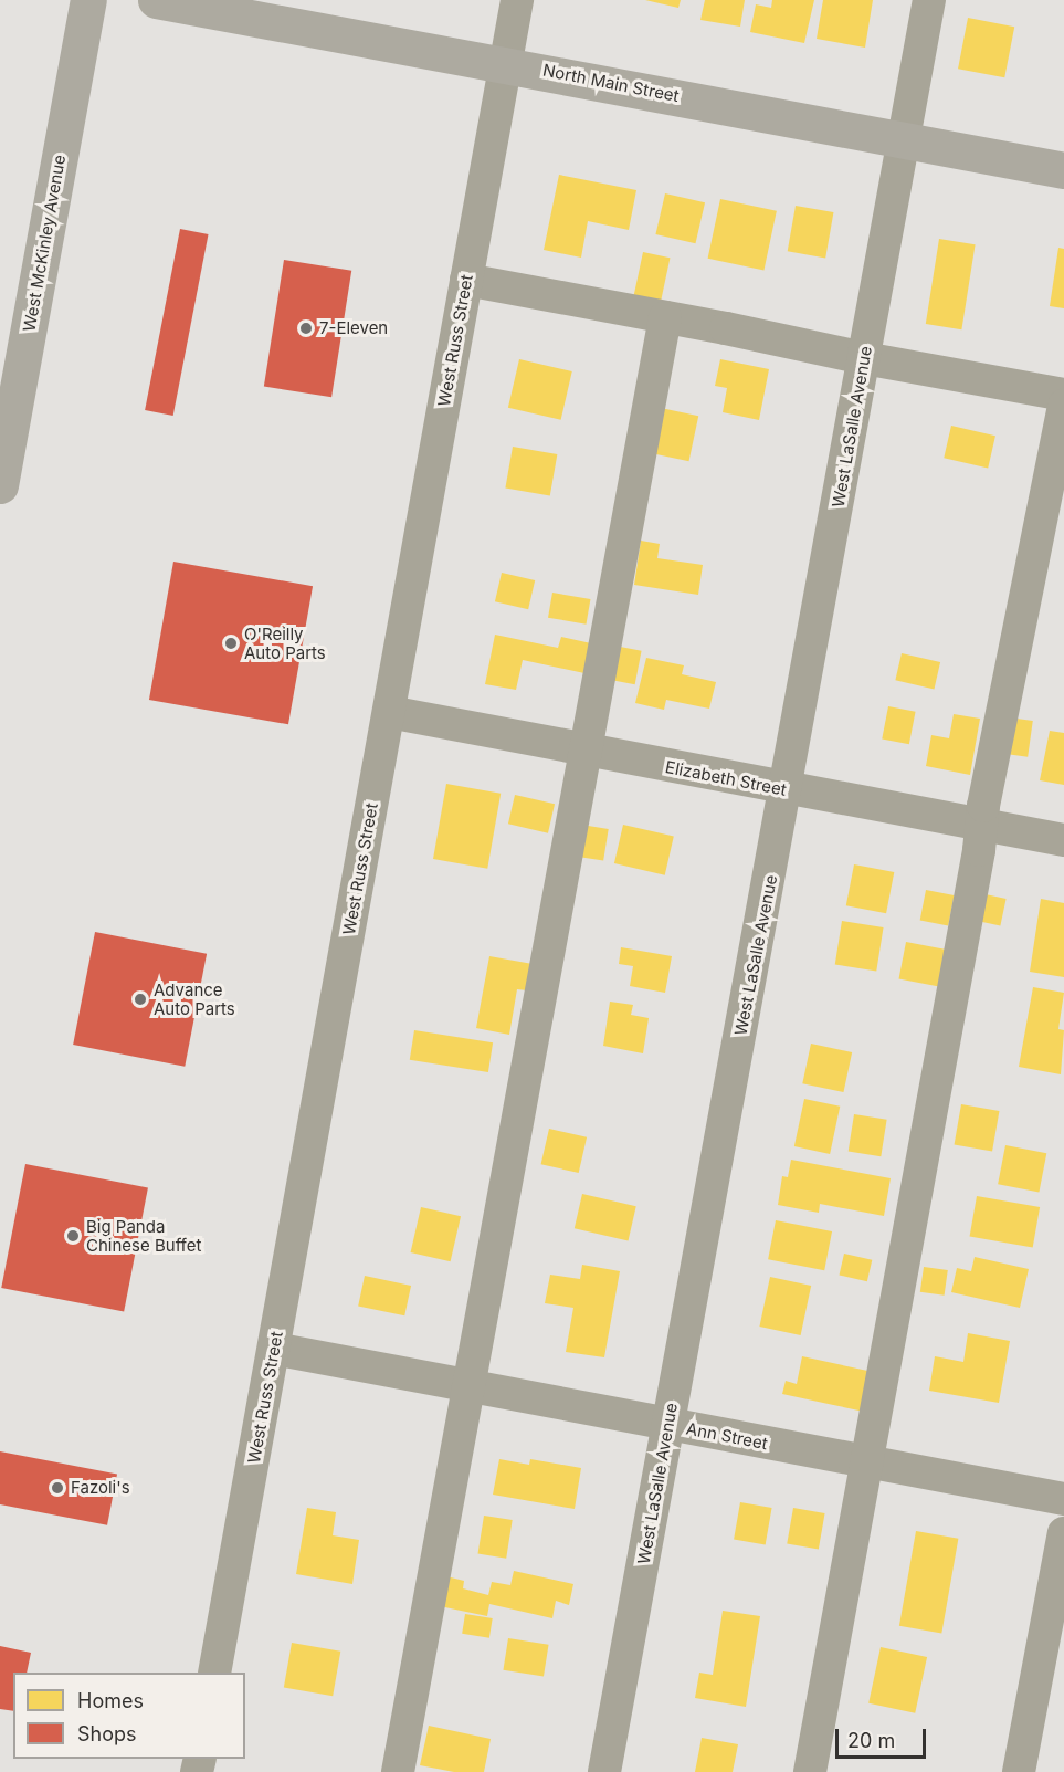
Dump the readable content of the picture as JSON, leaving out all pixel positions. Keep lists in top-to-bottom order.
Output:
{
  "streets": {
    "main road": ["North Main Street", "West McKinley Avenue"],
    "street": [
      "West Russ Street",
      "West LaSalle Avenue",
      "Elizabeth Street",
      "Ann Street"
    ]
  },
  "crossings": [
    ["North Main Street", "West Russ Street"],
    ["North Main Street", "West LaSalle Avenue"],
    ["West Russ Street", "Elizabeth Street"],
    ["West Russ Street", "Ann Street"],
    ["West LaSalle Avenue", "Elizabeth Street"],
    ["West LaSalle Avenue", "Ann Street"]
  ],
  "places": [
    "7-Eleven",
    "O'Reilly Auto Parts",
    "Advance Auto Parts",
    "Big Panda Chinese Buffet",
    "Fazoli's"
  ],
  "legend": ["Homes", "Shops"],
  "scale_bar": "20 m"
}
